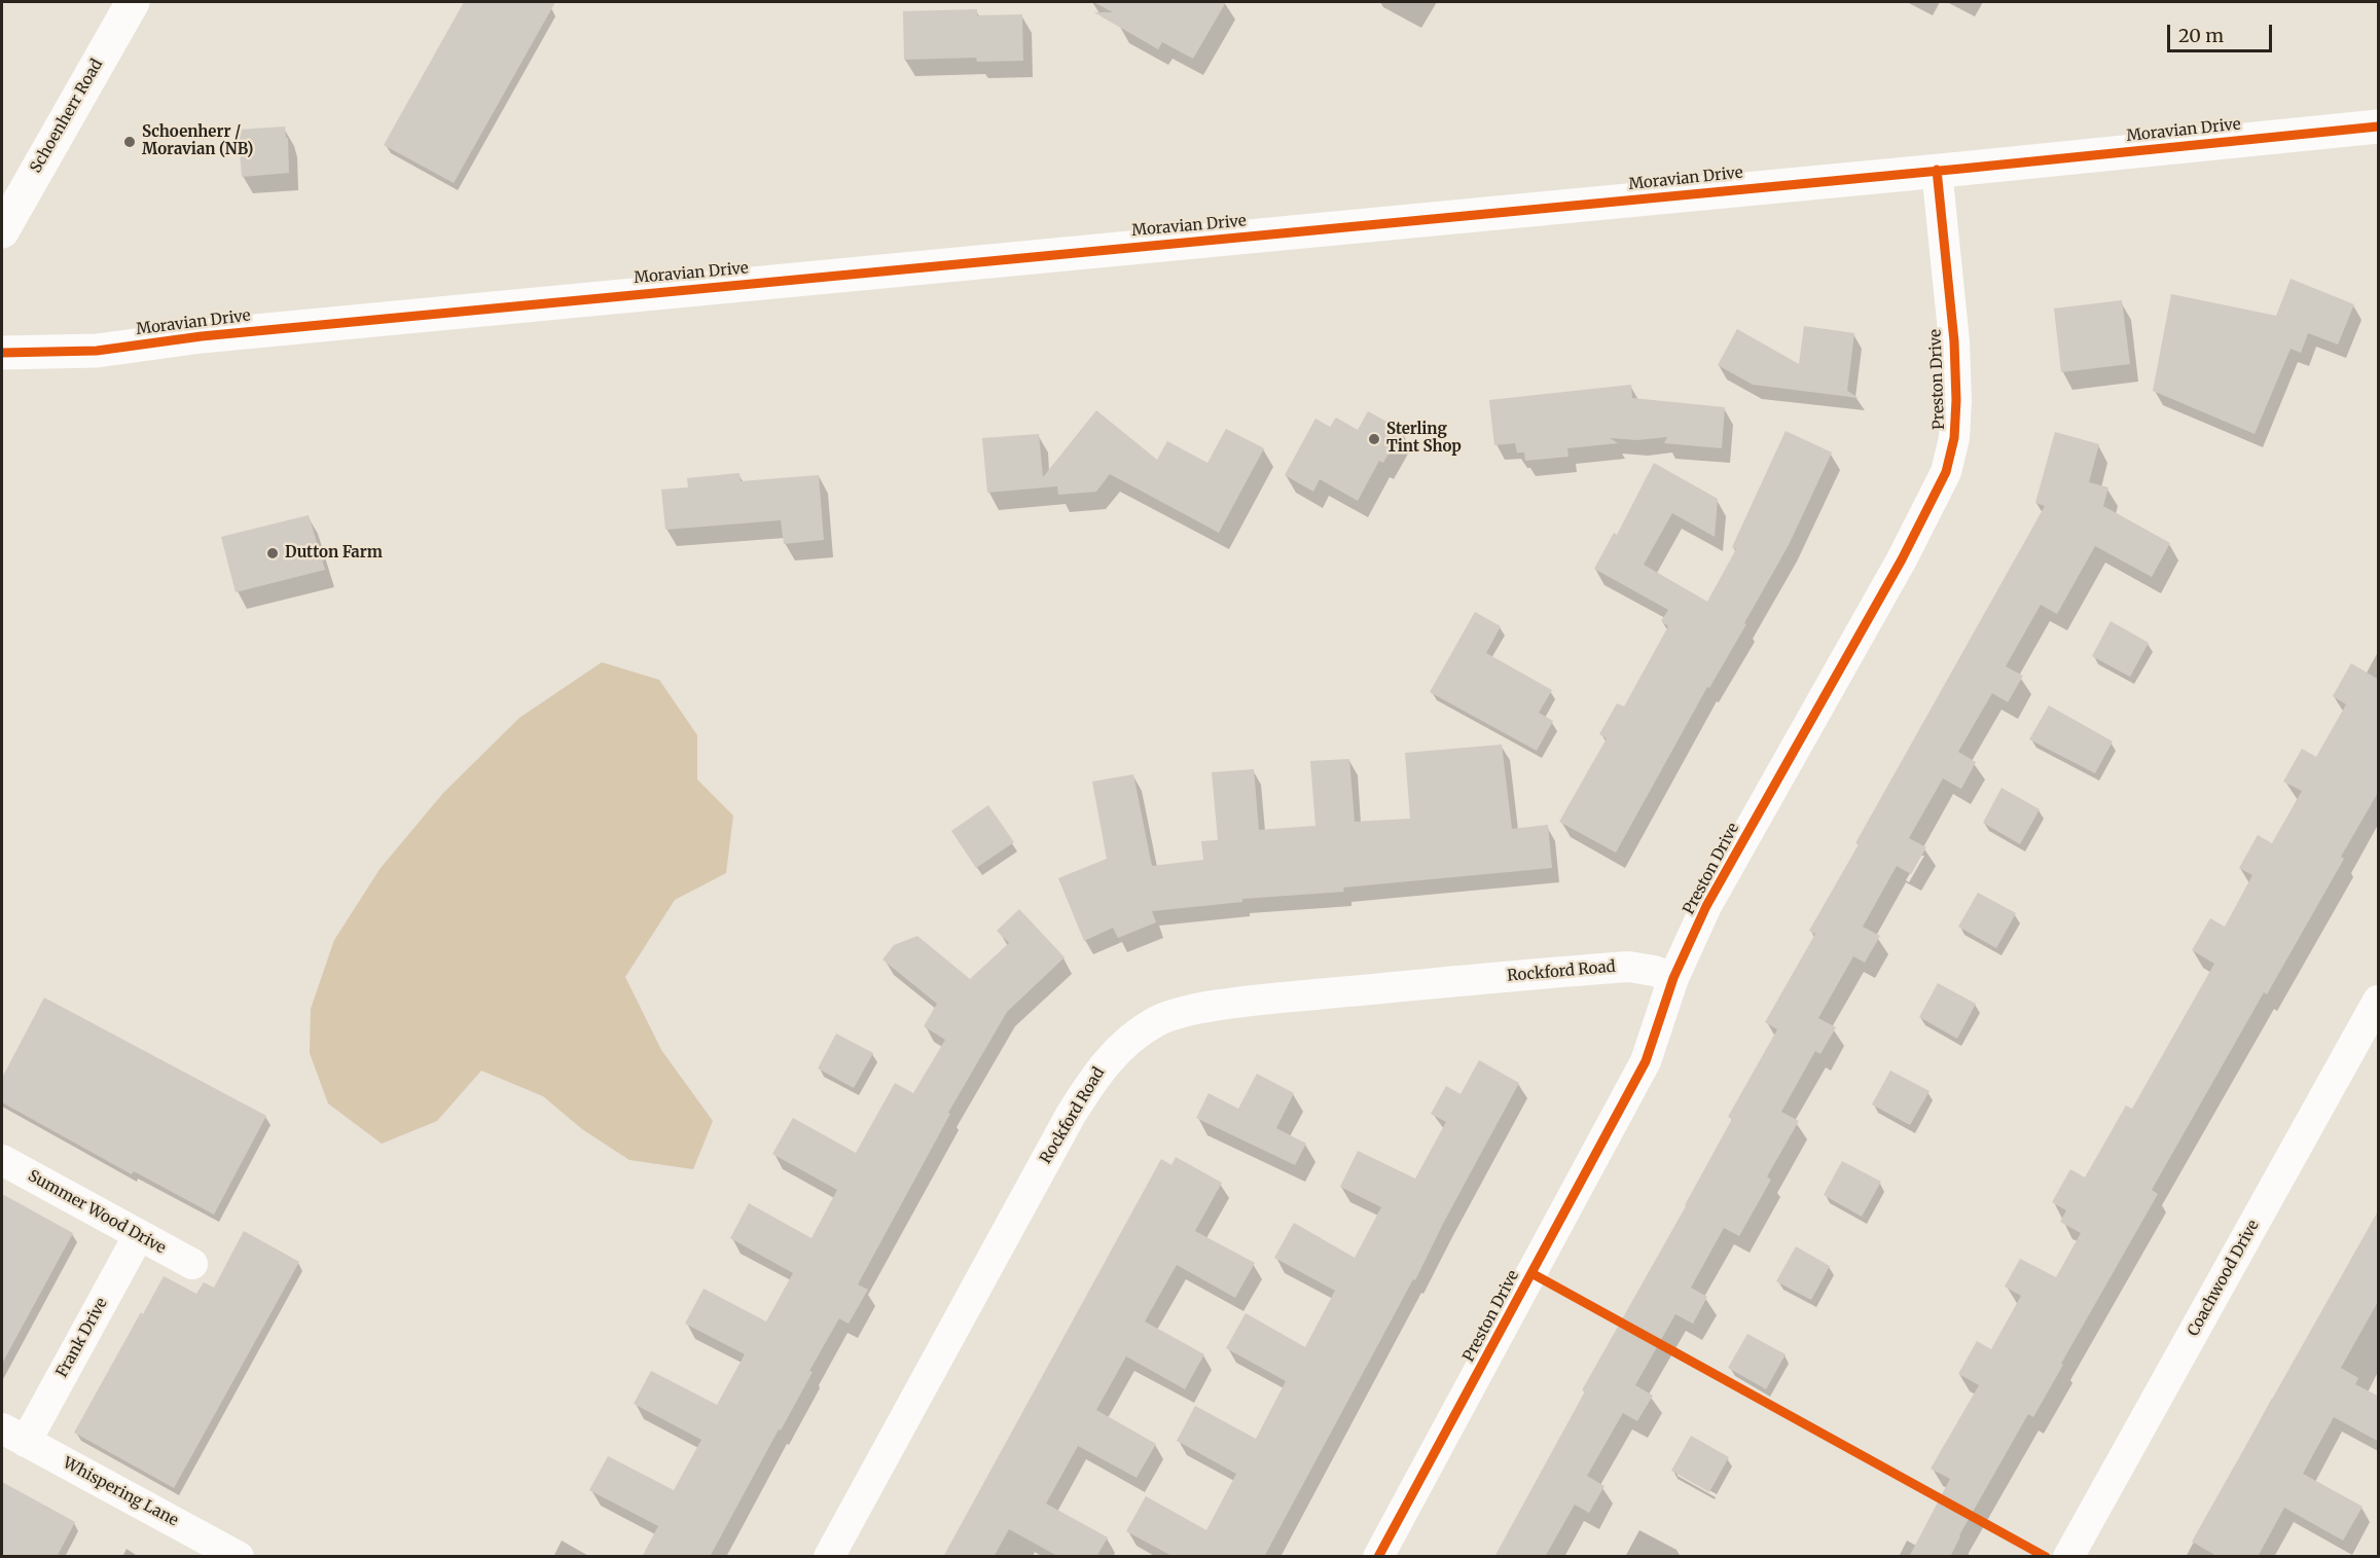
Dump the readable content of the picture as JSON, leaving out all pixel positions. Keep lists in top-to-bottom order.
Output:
{
  "streets": {
    "street": [
      "Schoenherr Road",
      "Moravian Drive",
      "Preston Drive",
      "Rockford Road",
      "Summer Wood Drive",
      "Coachwood Drive",
      "Frank Drive",
      "Whispering Lane"
    ]
  },
  "crossings": [
    ["Moravian Drive", "Preston Drive"],
    ["Preston Drive", "Rockford Road"],
    ["Summer Wood Drive", "Frank Drive"],
    ["Frank Drive", "Whispering Lane"]
  ],
  "places": ["Schoenherr / Moravian (NB)", "Sterling Tint Shop", "Dutton Farm"],
  "scale_bar": "20 m"
}
